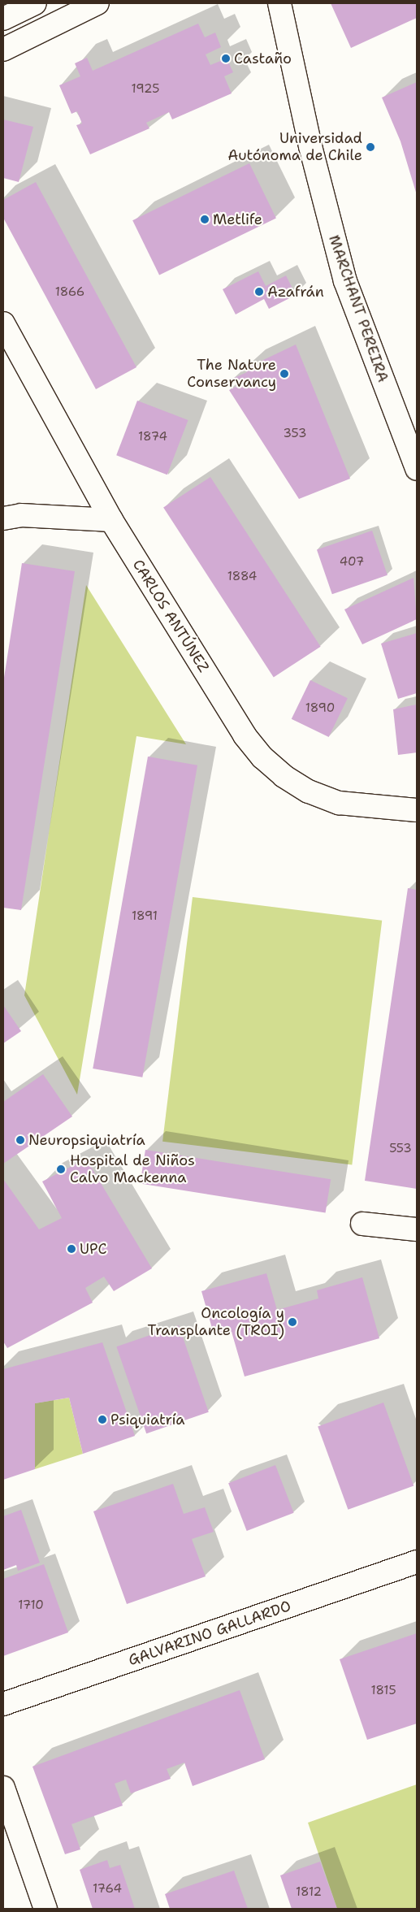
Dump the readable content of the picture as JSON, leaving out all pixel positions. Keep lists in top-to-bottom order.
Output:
{
  "streets": {
    "street": ["MARCHANT PEREIRA", "CARLOS ANTÚNEZ", "GALVARINO GALLARDO"]
  },
  "places": [
    "Castaño",
    "Universidad Autónoma de Chile",
    "Metlife",
    "Azafrán",
    "The Nature Conservancy",
    "Neuropsiquiatría",
    "Hospital de Niños Calvo Mackenna",
    "UPC",
    "Oncología y Transplante (TROI)",
    "Psiquiatría"
  ],
  "house_numbers": [
    "1925",
    "1866",
    "353",
    "1874",
    "407",
    "1884",
    "1890",
    "1891",
    "553",
    "1710",
    "1815",
    "1764",
    "1812"
  ]
}
